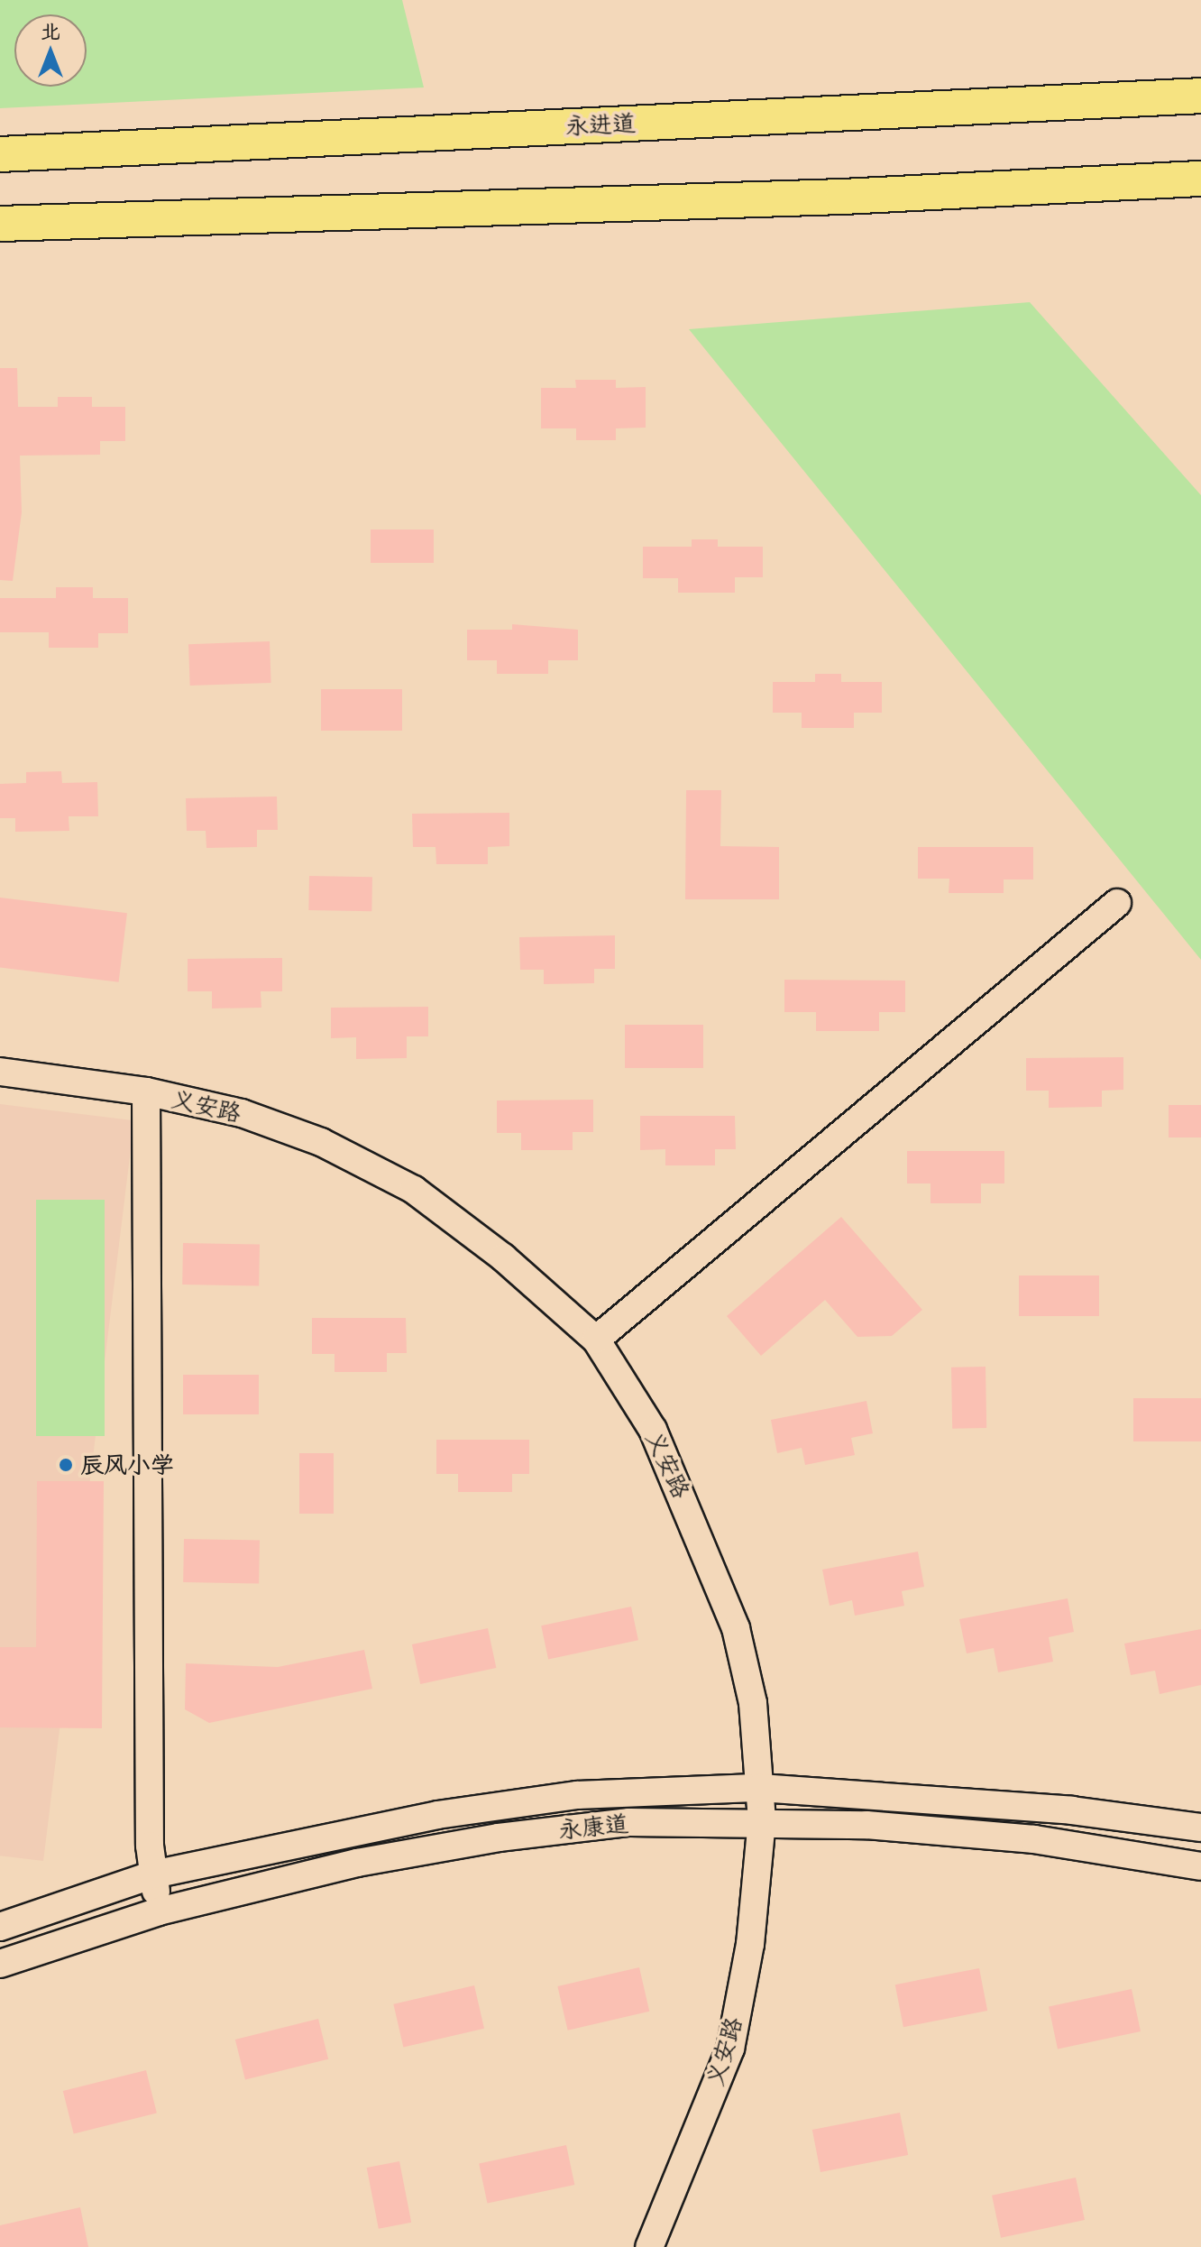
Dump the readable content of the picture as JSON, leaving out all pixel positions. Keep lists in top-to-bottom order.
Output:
{
  "streets": {
    "main road": ["永进道"],
    "street": ["义安路", "永康道"]
  },
  "crossings": [
    ["义安路", "永康道"]
  ],
  "places": ["辰风小学"],
  "north": "top"
}
